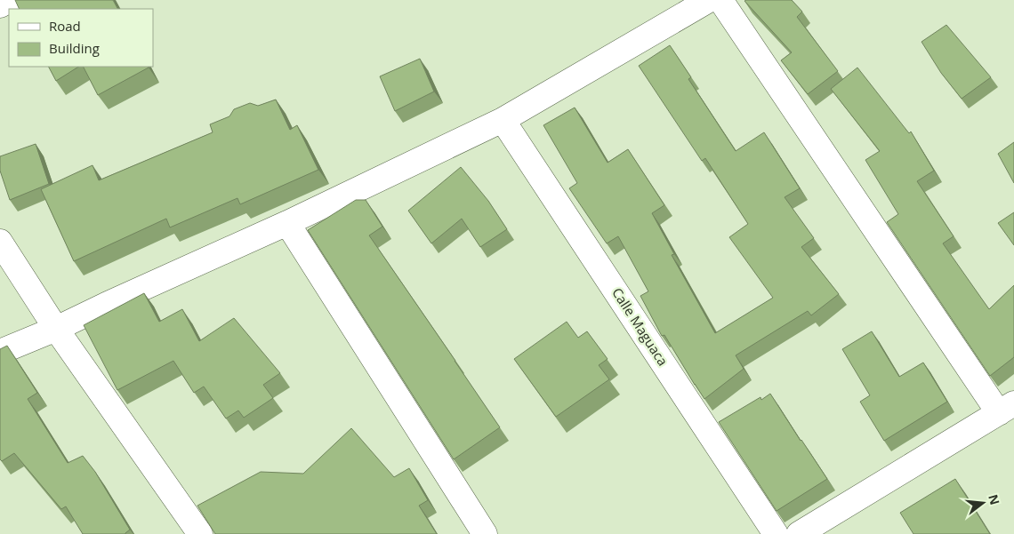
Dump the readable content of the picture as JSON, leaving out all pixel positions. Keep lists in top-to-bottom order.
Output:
{
  "streets": {
    "street": ["Calle Maguaca"]
  },
  "legend": ["Road", "Building"],
  "north": "right"
}
